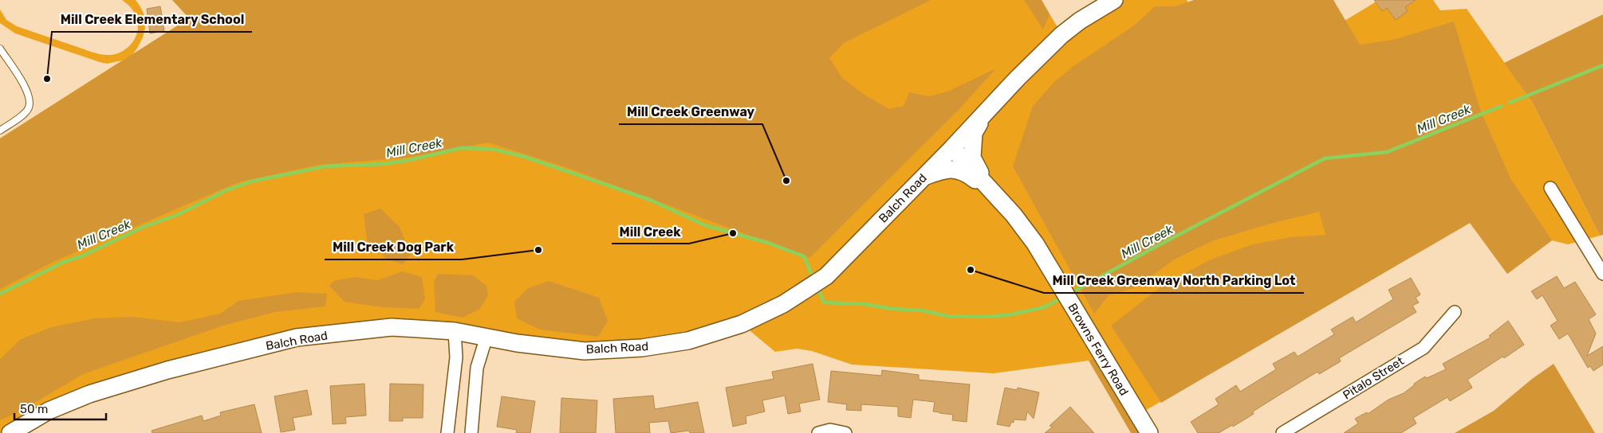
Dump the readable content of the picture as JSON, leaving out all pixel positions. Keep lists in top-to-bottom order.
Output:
{
  "streets": {
    "street": ["Balch Road", "Browns Ferry Road", "Pitalo Street"]
  },
  "crossings": [
    ["Balch Road", "Browns Ferry Road"]
  ],
  "water": ["Mill Creek"],
  "places": [
    "Mill Creek Elementary School",
    "Mill Creek Greenway",
    "Mill Creek",
    "Mill Creek Dog Park",
    "Mill Creek Greenway North Parking Lot"
  ],
  "scale_bar": "50 m"
}
